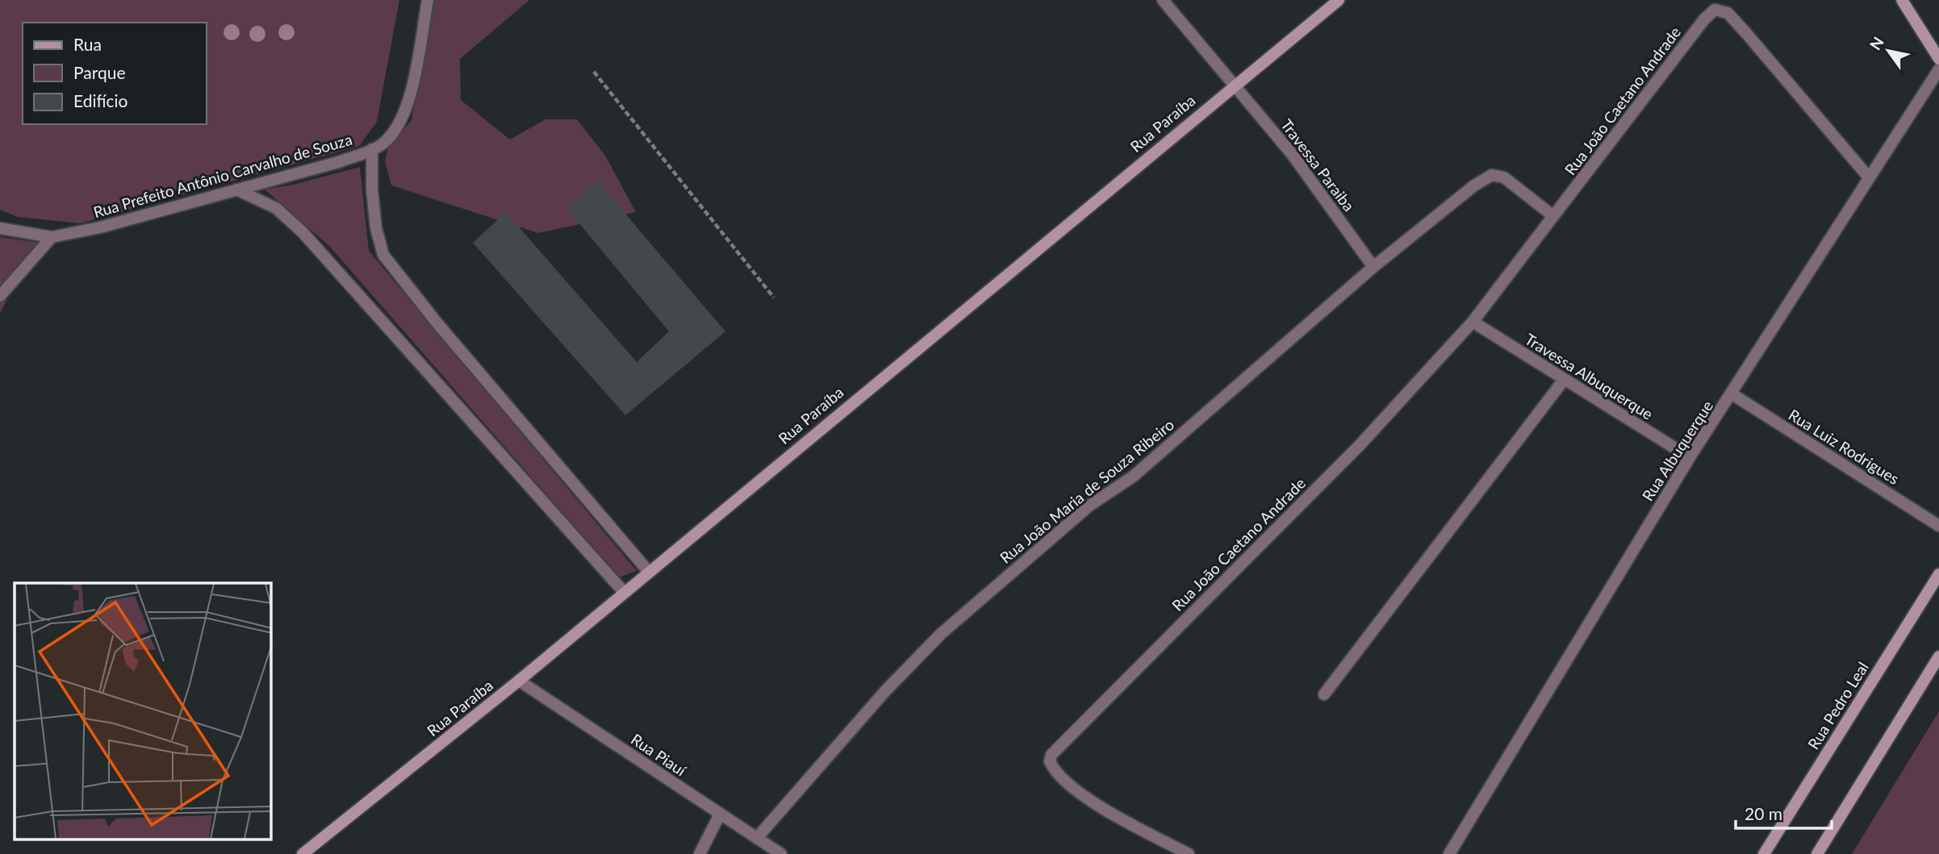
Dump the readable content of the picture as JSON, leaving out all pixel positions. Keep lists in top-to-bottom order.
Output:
{
  "streets": {
    "street": [
      "Rua João Caetano Andrade",
      "Rua Paraíba",
      "Travessa Paraiba",
      "Rua Prefeito Antônio Carvalho de Souza",
      "Travessa Albuquerque",
      "Rua Luiz Rodrigues",
      "Rua Albuquerque",
      "Rua João Maria de Souza Ribeiro",
      "Rua Pedro Leal",
      "Rua Piauí"
    ]
  },
  "crossings": [
    ["Rua João Caetano Andrade", "Travessa Albuquerque"],
    ["Rua João Caetano Andrade", "Rua Albuquerque"],
    ["Rua João Caetano Andrade", "Rua João Maria de Souza Ribeiro"],
    ["Rua Paraíba", "Travessa Paraiba"],
    ["Rua Paraíba", "Rua Piauí"],
    ["Travessa Paraiba", "Rua João Maria de Souza Ribeiro"],
    ["Travessa Albuquerque", "Rua Albuquerque"],
    ["Rua Luiz Rodrigues", "Rua Albuquerque"],
    ["Rua João Maria de Souza Ribeiro", "Rua Piauí"]
  ],
  "legend": ["Rua", "Parque", "Edifício"],
  "scale_bar": "20 m",
  "north": "top left"
}
